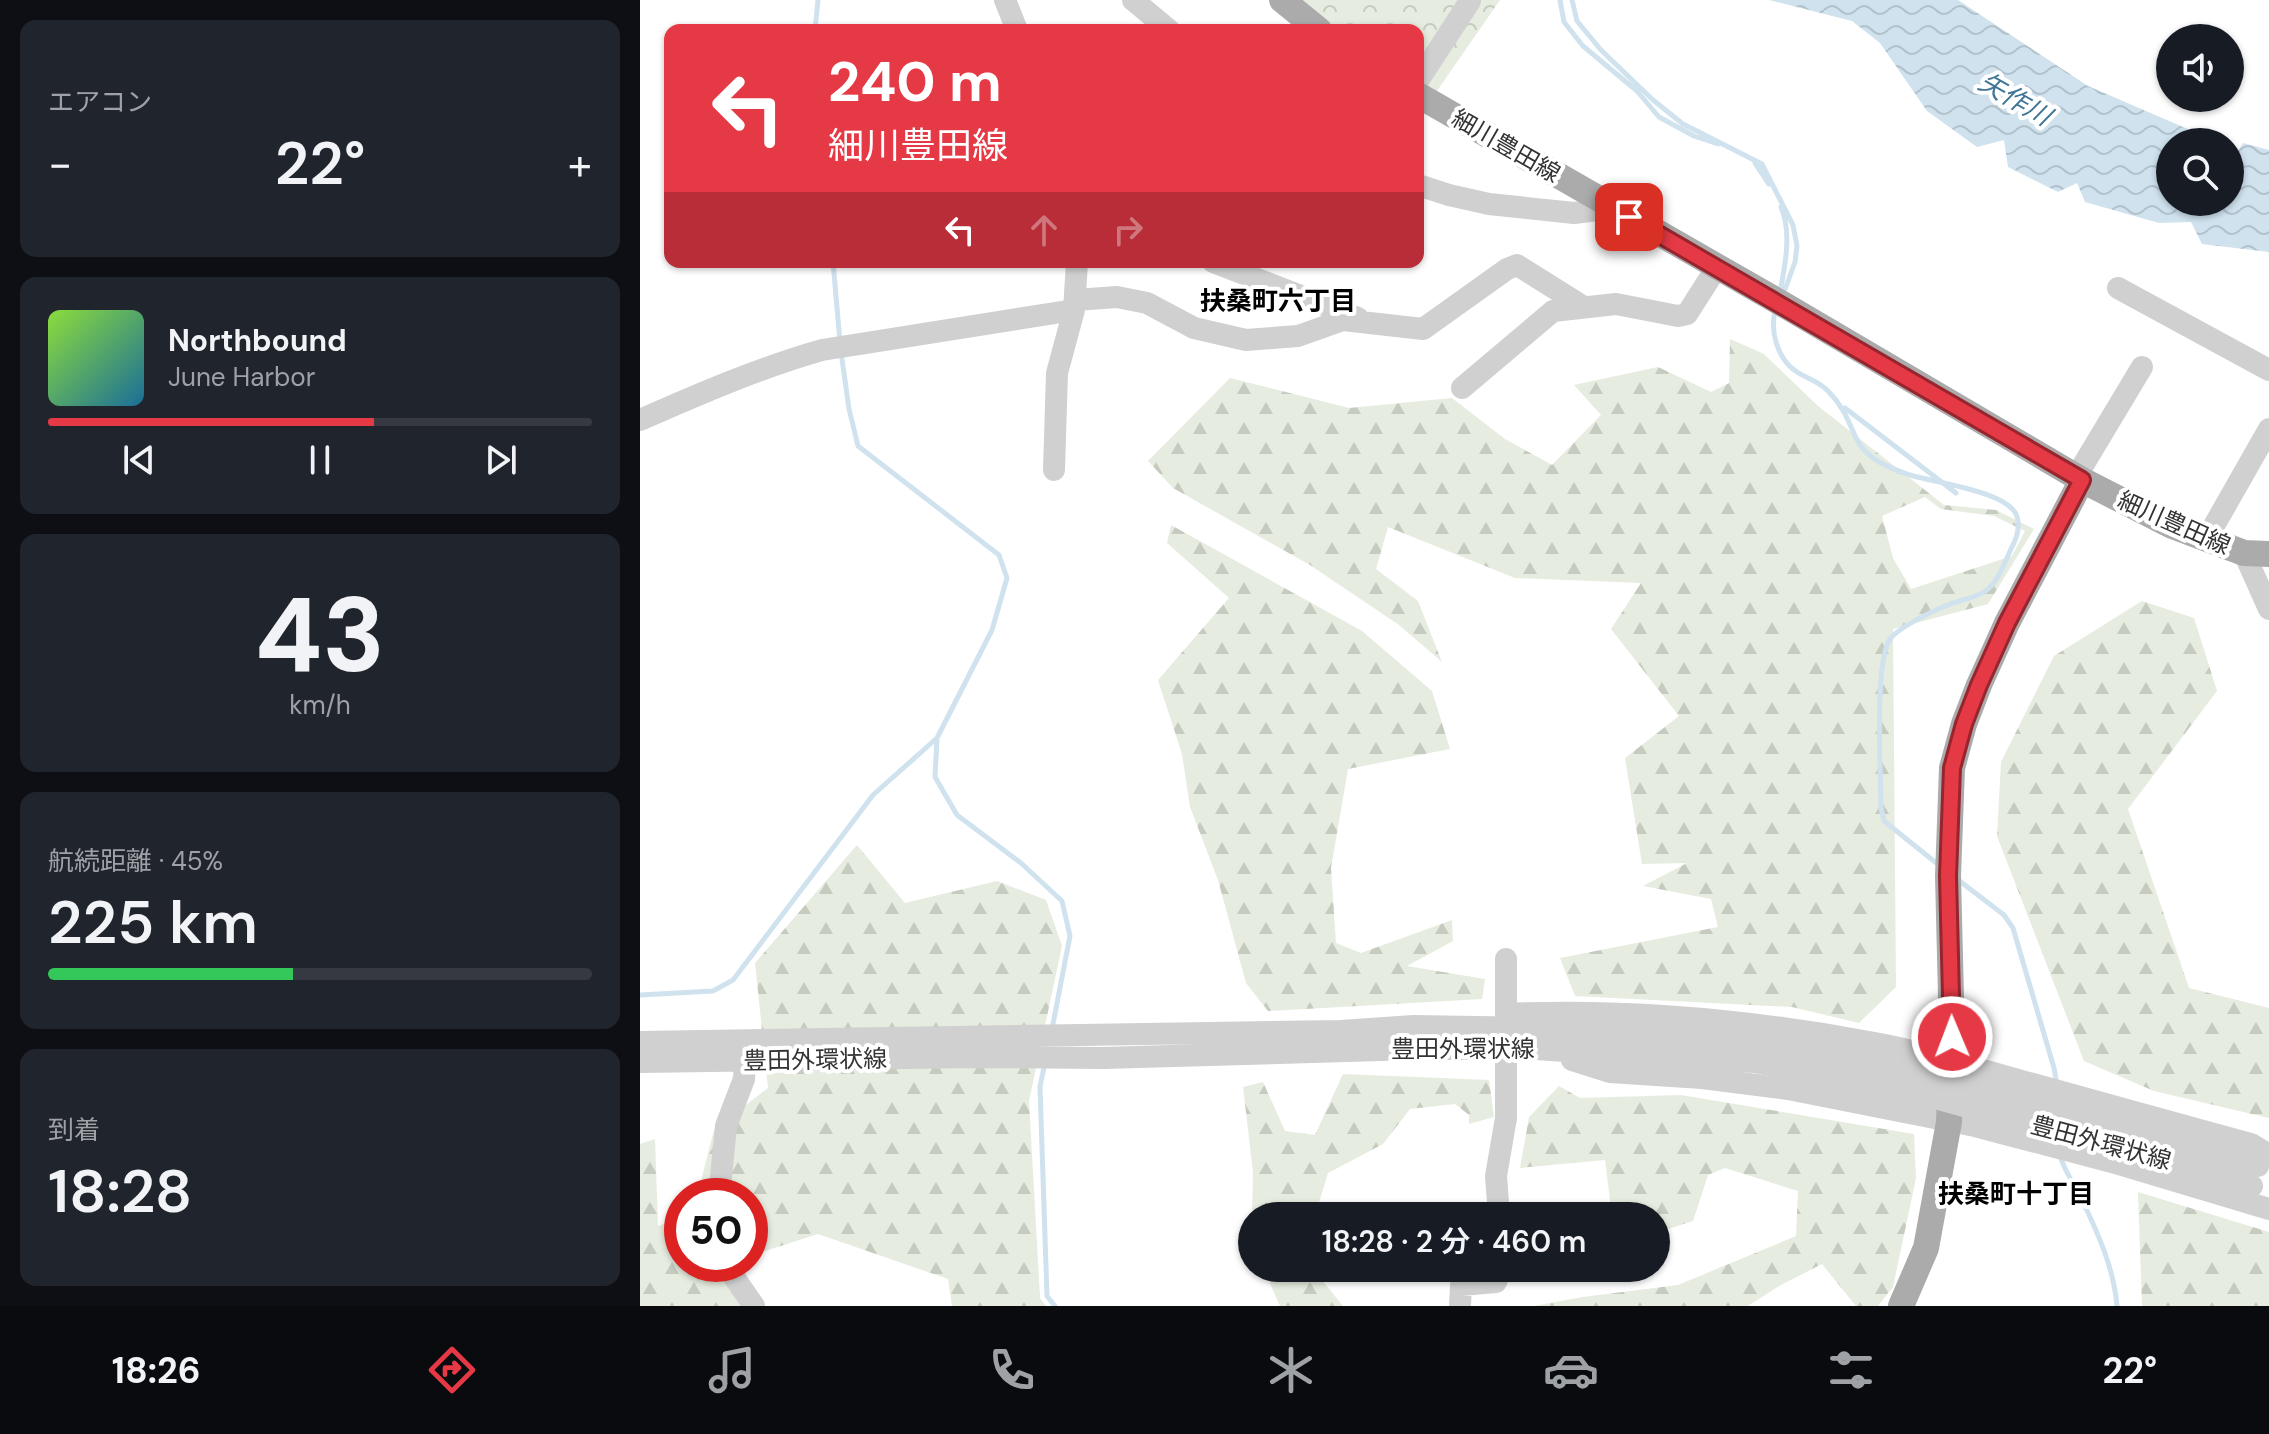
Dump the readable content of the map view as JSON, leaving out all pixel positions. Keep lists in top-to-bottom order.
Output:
{
  "streets": {
    "main road": ["細川豊田線"],
    "street": ["豊田外環状線"]
  },
  "districts": ["扶桑町六丁目", "扶桑町十丁目"],
  "water": ["矢作川"],
  "page": {
    "tile": [
      "エアコン",
      ["43", "km/h"],
      ["航続距離 · 45%", "225 km"],
      ["到着", "18:28"]
    ],
    "turn": ["240 m", "細川豊田線"],
    "heat": ["−", "22°", "+"],
    "song": ["Northbound", "June Harbor"],
    "limit": "50",
    "trip": "18:28 · 2 分 · 460 m",
    "tabs": ["18:26", "22°"]
  }
}
